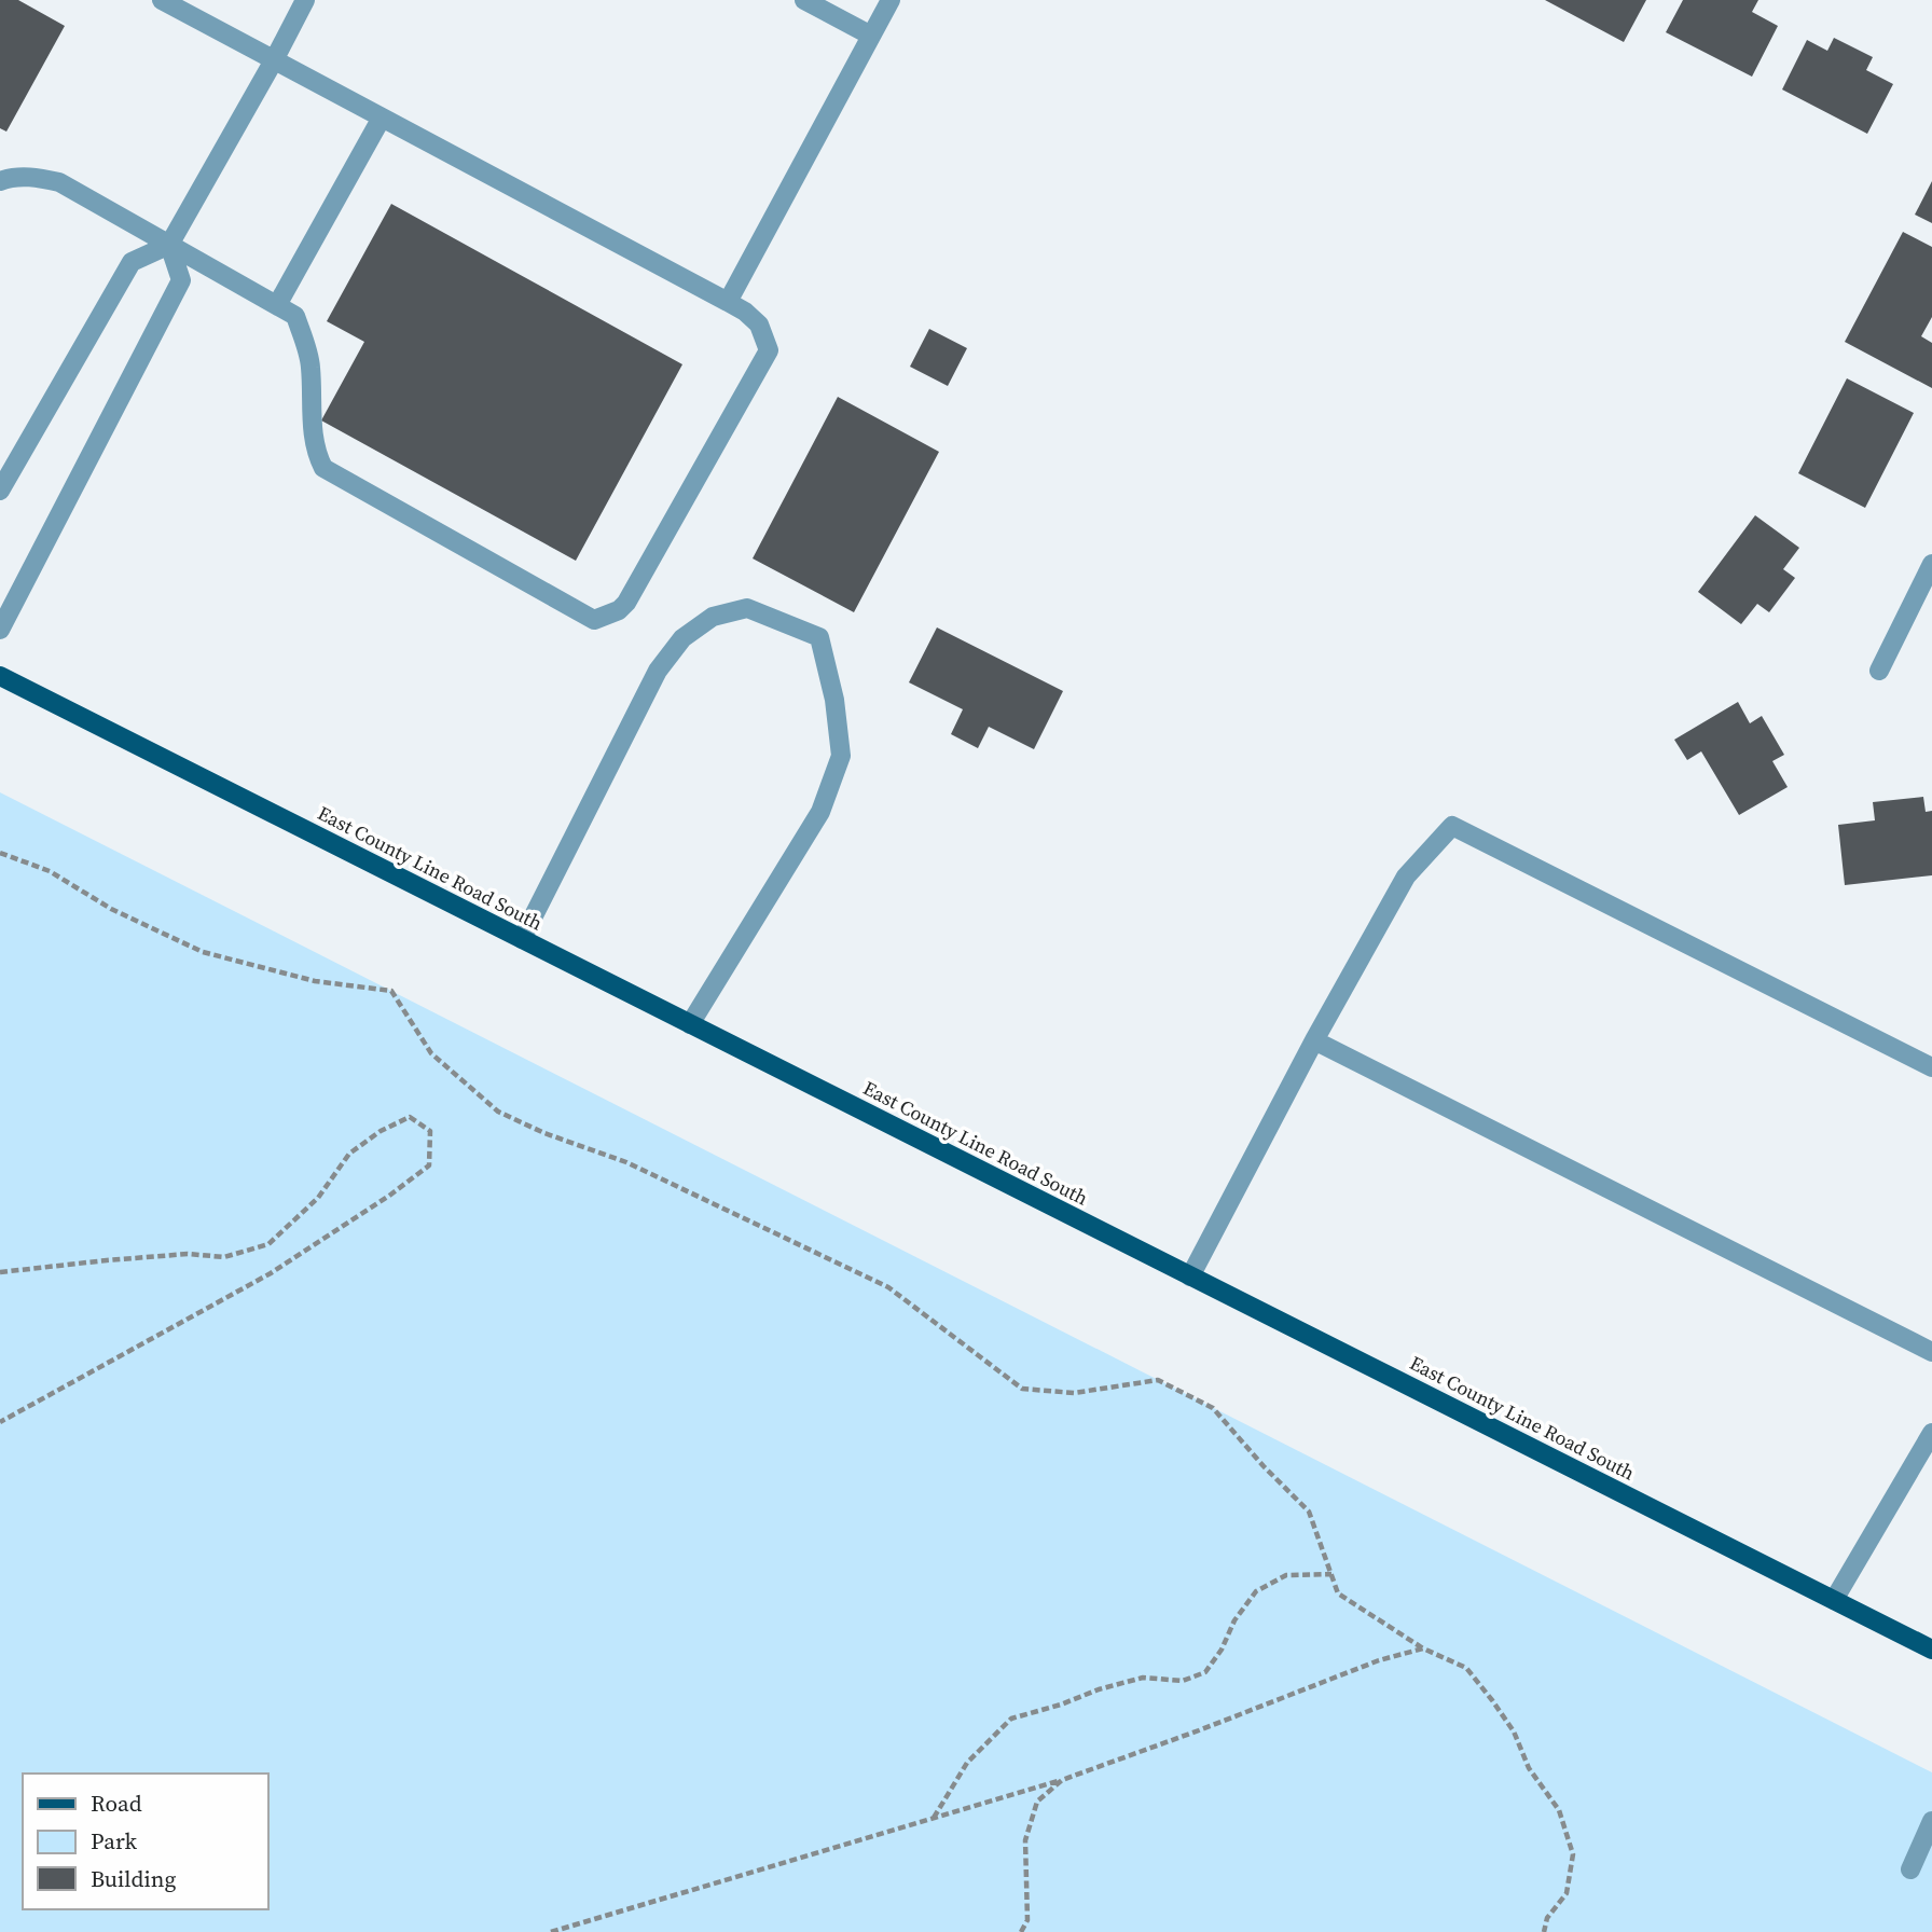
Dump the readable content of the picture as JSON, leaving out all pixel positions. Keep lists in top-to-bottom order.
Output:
{
  "streets": {
    "main road": ["East County Line Road South"]
  },
  "legend": ["Road", "Park", "Building"]
}
